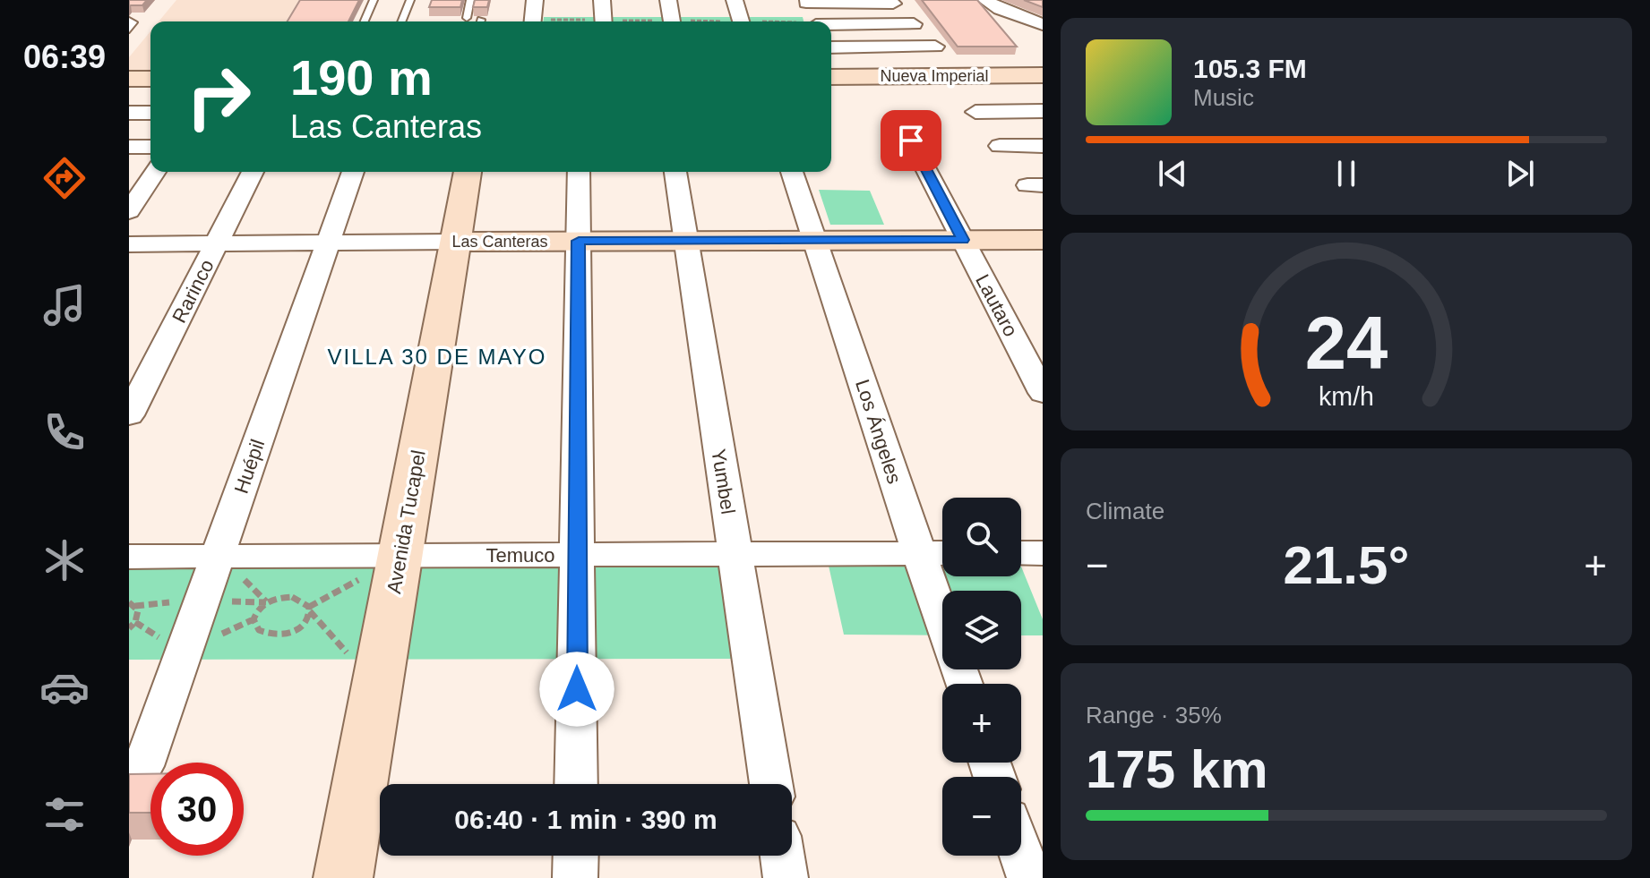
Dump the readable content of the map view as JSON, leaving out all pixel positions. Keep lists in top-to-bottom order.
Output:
{
  "streets": {
    "street": [
      "Nueva Imperial",
      "Las Canteras",
      "Rarinco",
      "Lautaro",
      "Los Ángeles",
      "Huépil",
      "Yumbel",
      "Avenida Tucapel",
      "Temuco"
    ]
  },
  "crossings": [
    ["Las Canteras", "Rarinco"],
    ["Las Canteras", "Lautaro"],
    ["Las Canteras", "Los Ángeles"],
    ["Las Canteras", "Huépil"],
    ["Las Canteras", "Yumbel"],
    ["Las Canteras", "Avenida Tucapel"],
    ["Los Ángeles", "Temuco"],
    ["Huépil", "Temuco"],
    ["Yumbel", "Temuco"],
    ["Avenida Tucapel", "Temuco"]
  ],
  "districts": ["VILLA 30 DE MAYO"],
  "page": {
    "tabs": "06:39",
    "turn": ["190 m", "Las Canteras"],
    "song": ["105.3 FM", "Music"],
    "tile": [
      "Climate",
      ["Range · 35%", "175 km"]
    ],
    "map_buttons": ["+", "−"],
    "heat": ["−", "21.5°", "+"],
    "limit": "30",
    "trip": "06:40 · 1 min · 390 m",
    "gauge": ["24", "km/h"]
  }
}
